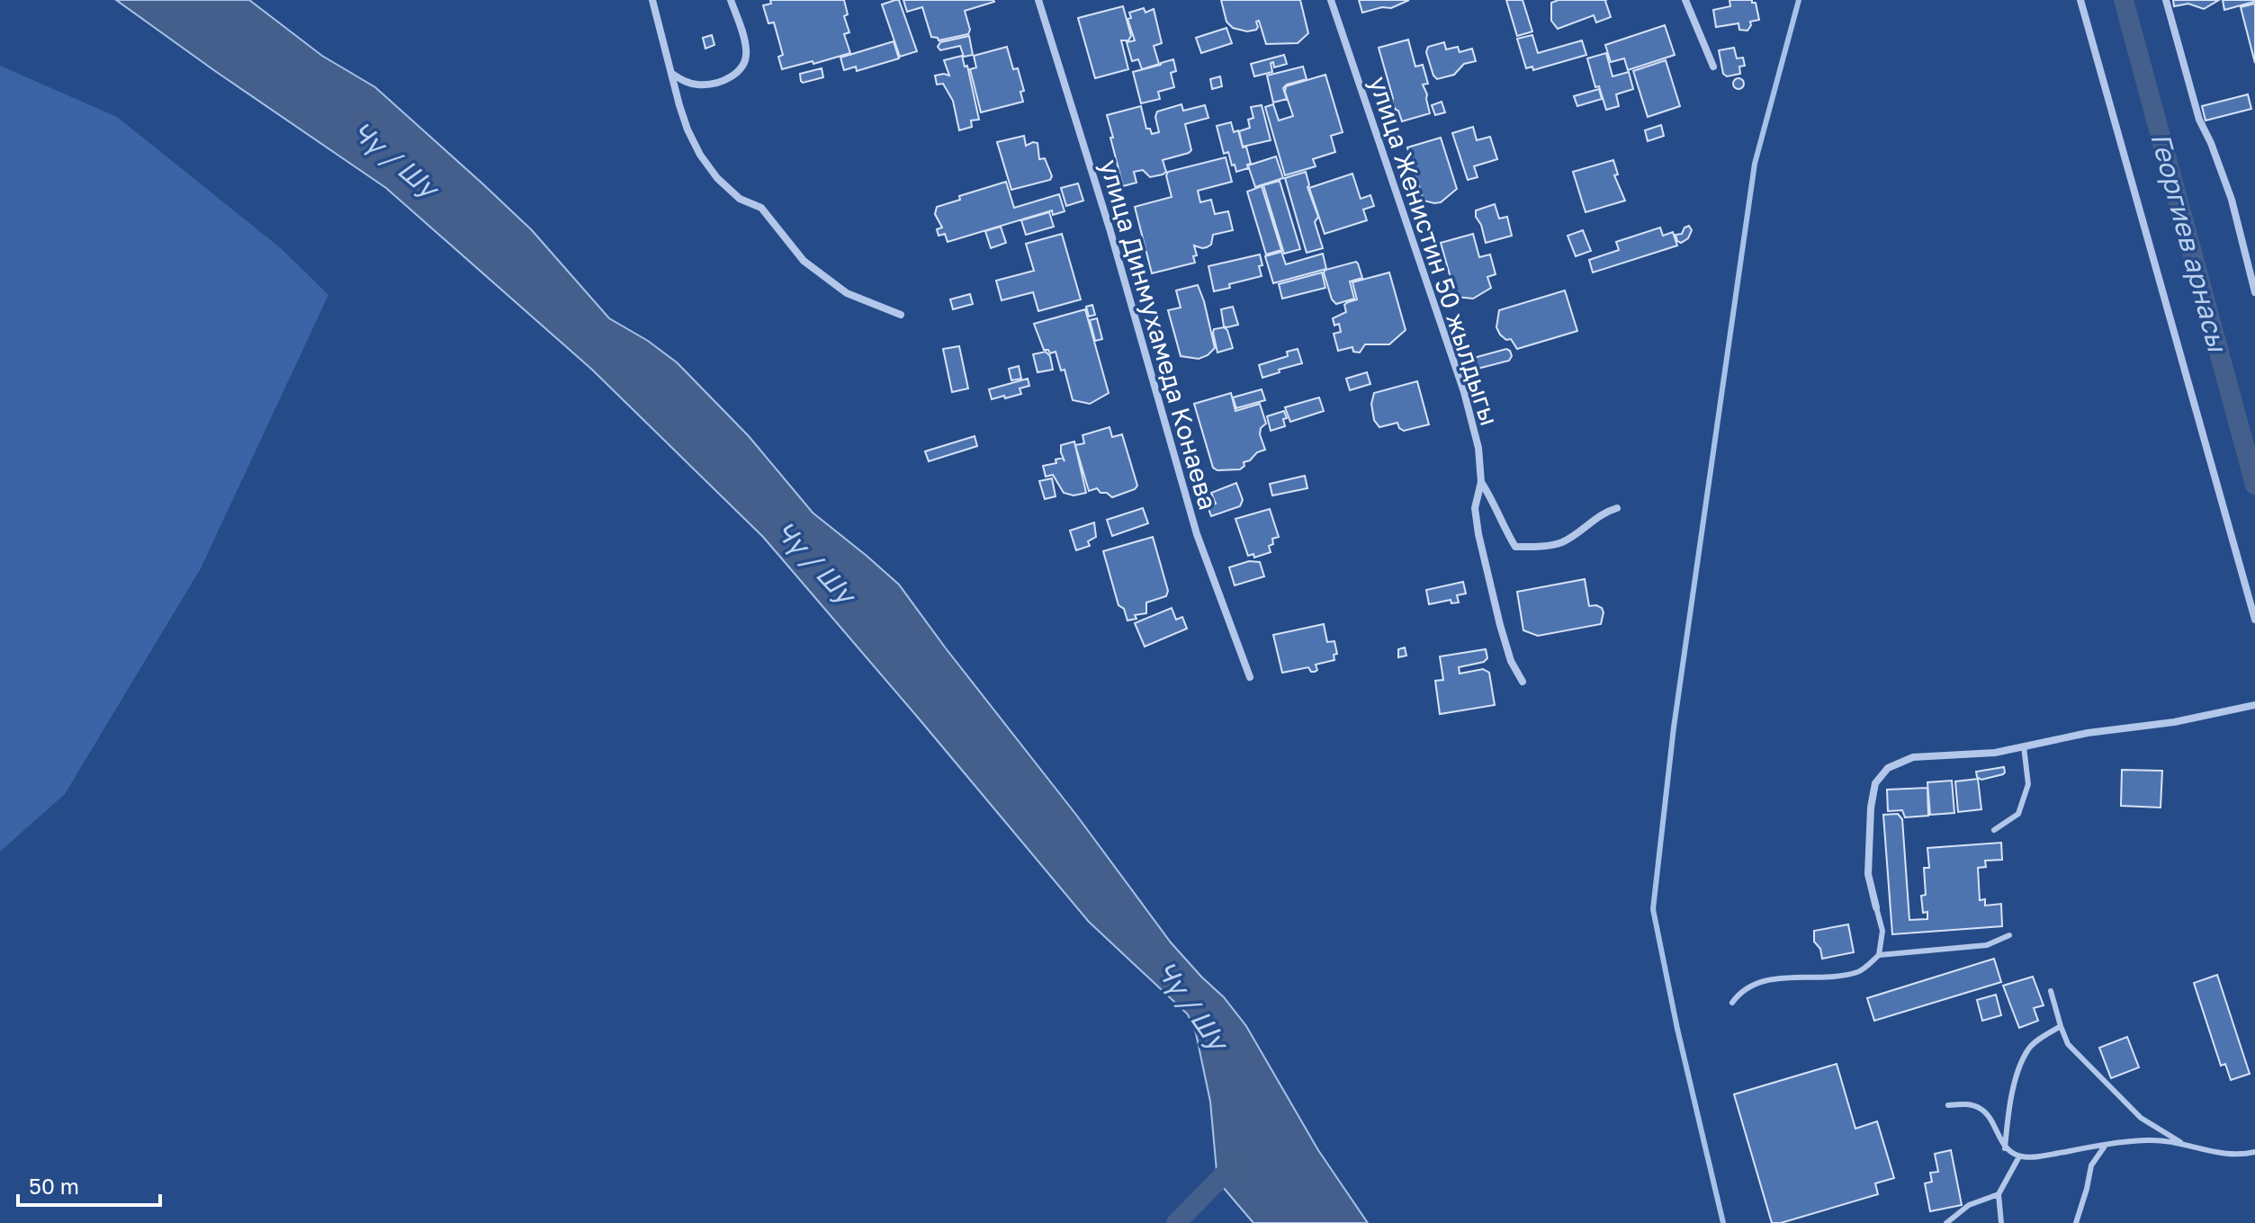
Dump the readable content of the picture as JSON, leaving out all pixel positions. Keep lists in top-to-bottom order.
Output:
{
  "streets": {
    "street": ["улица Женистин 50 жылдыгы", "улица Динмухамеда Конаева"]
  },
  "water": ["Чү / Шу", "Георгиев арнасы"],
  "scale_bar": "50 m"
}
